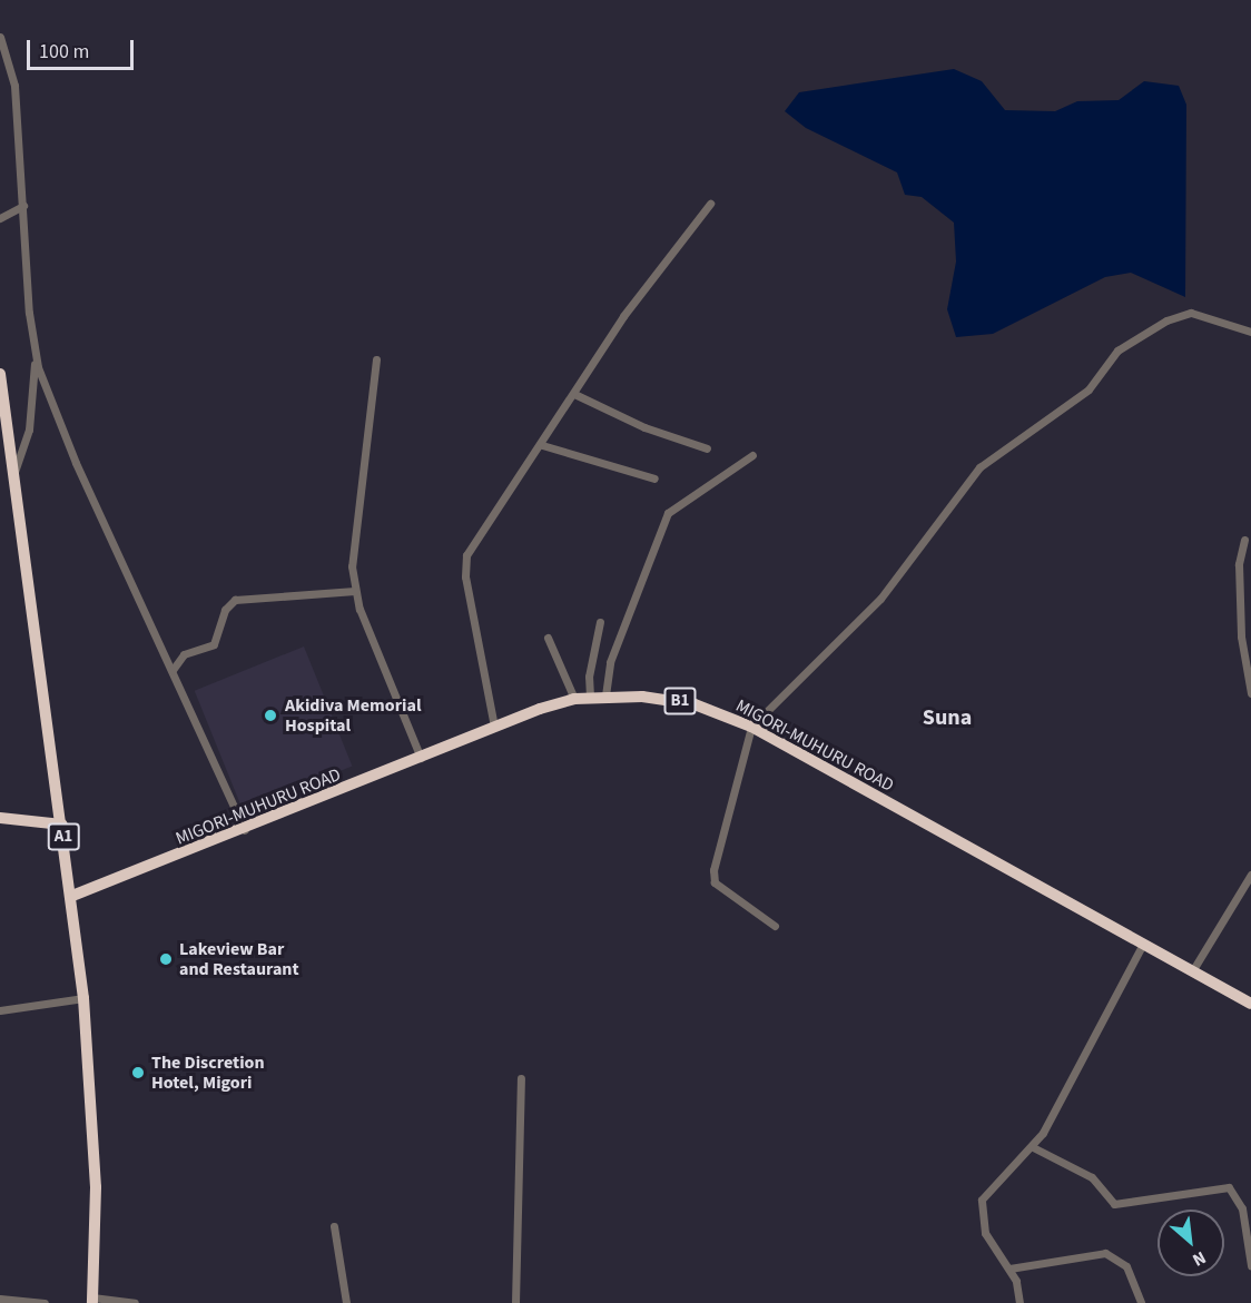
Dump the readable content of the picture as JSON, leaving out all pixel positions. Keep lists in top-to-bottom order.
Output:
{
  "streets": {
    "highway": ["B1", "MIGORI-MUHURU ROAD", "A1"]
  },
  "crossings": [
    ["MIGORI-MUHURU ROAD", "A1"]
  ],
  "districts": ["Suna"],
  "places": ["Akidiva Memorial Hospital", "Lakeview Bar and Restaurant", "The Discretion Hotel, Migori"],
  "scale_bar": "100 m",
  "north": "bottom right"
}
